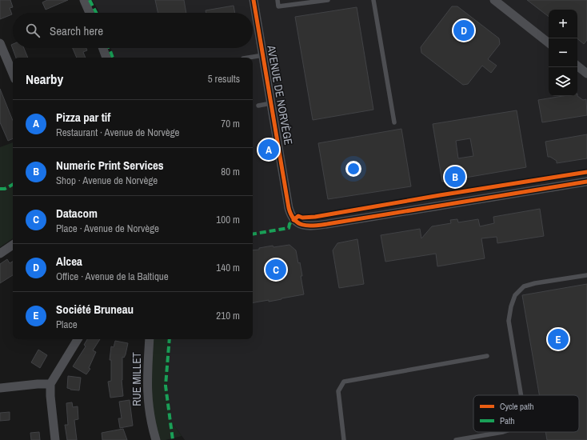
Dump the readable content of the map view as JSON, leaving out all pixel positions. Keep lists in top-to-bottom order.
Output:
{
  "streets": {
    "street": ["AVENUE DE NORVÈGE", "RUE MILLET"]
  },
  "legend": ["Cycle path", "Path"],
  "page": {
    "map_buttons": ["+", "−"],
    "search": "Search here",
    "pins": [
      "D",
      "A",
      "B",
      "C",
      "E"
    ],
    "heading": ["Nearby", "5 results"],
    "list": [
      {
        "mark": "A",
        "name": "Pizza par tif",
        "note": "Restaurant · Avenue de Norvège",
        "value": "70 m"
      },
      {
        "mark": "B",
        "name": "Numeric Print Services",
        "note": "Shop · Avenue de Norvège",
        "value": "80 m"
      },
      {
        "mark": "C",
        "name": "Datacom",
        "note": "Place · Avenue de Norvège",
        "value": "100 m"
      },
      {
        "mark": "D",
        "name": "Alcea",
        "note": "Office · Avenue de la Baltique",
        "value": "140 m"
      },
      {
        "mark": "E",
        "name": "Société Bruneau",
        "note": "Place",
        "value": "210 m"
      }
    ]
  }
}
